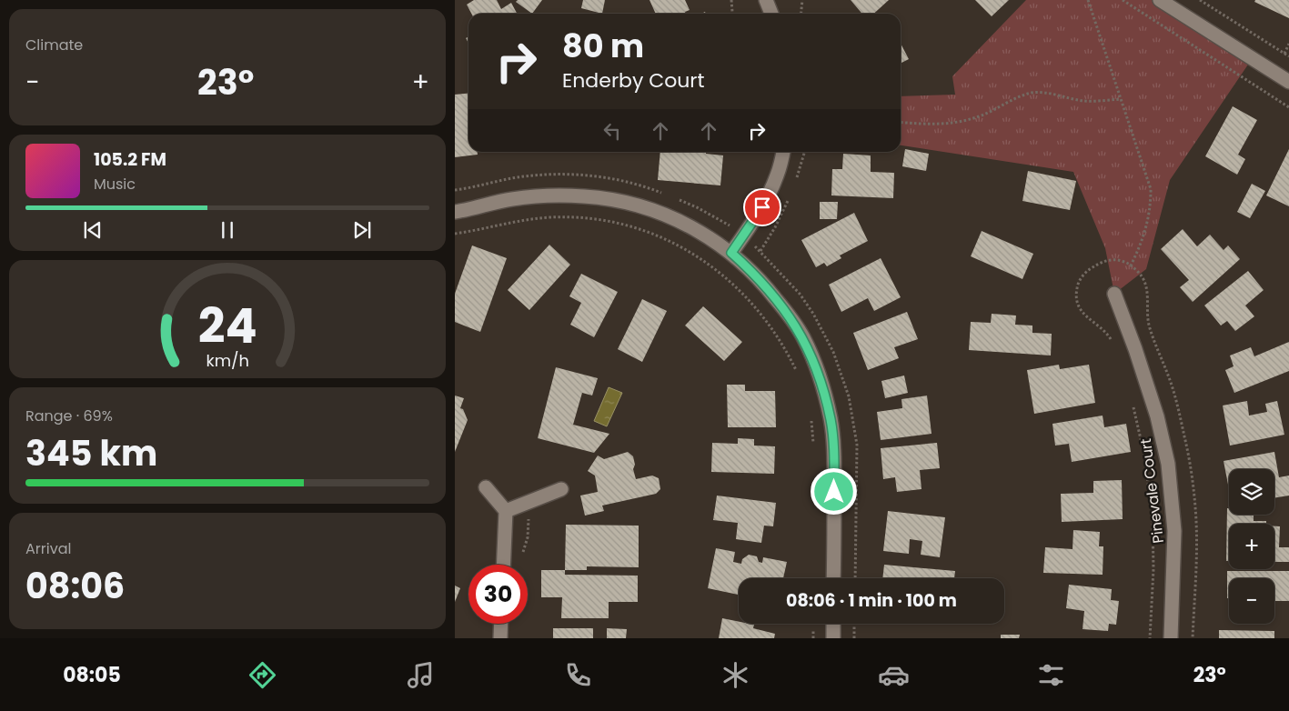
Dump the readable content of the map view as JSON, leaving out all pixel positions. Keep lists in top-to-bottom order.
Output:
{
  "streets": {
    "street": ["Pinevale Court"]
  },
  "page": {
    "tile": [
      "Climate",
      ["Range · 69%", "345 km"],
      ["Arrival", "08:06"]
    ],
    "turn": ["80 m", "Enderby Court"],
    "heat": ["−", "23°", "+"],
    "song": ["105.2 FM", "Music"],
    "map_buttons": ["+", "−"],
    "limit": "30",
    "trip": "08:06 · 1 min · 100 m",
    "tabs": ["08:05", "23°"],
    "gauge": ["24", "km/h"]
  }
}
